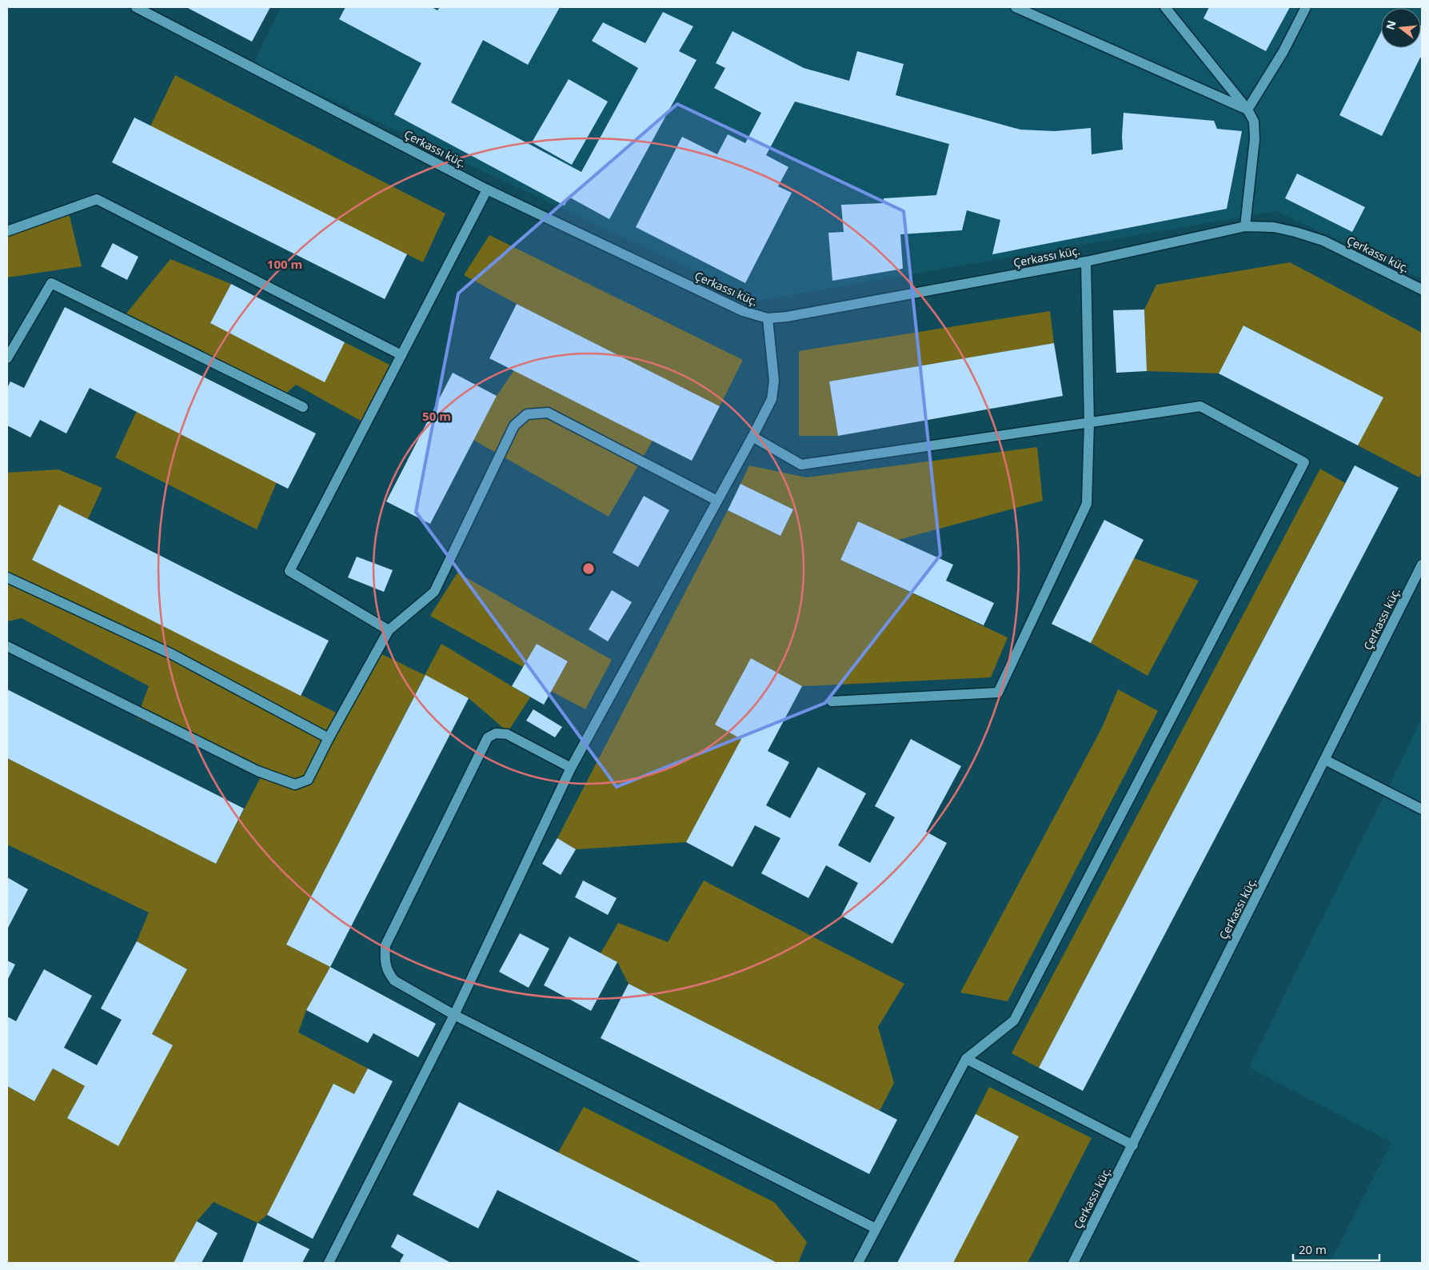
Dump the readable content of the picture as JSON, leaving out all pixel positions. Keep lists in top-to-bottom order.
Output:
{
  "streets": {
    "street": ["Çerkassı küç."]
  },
  "scale_bar": "20 m",
  "north": "left",
  "rings": ["100 m", "50 m"]
}
